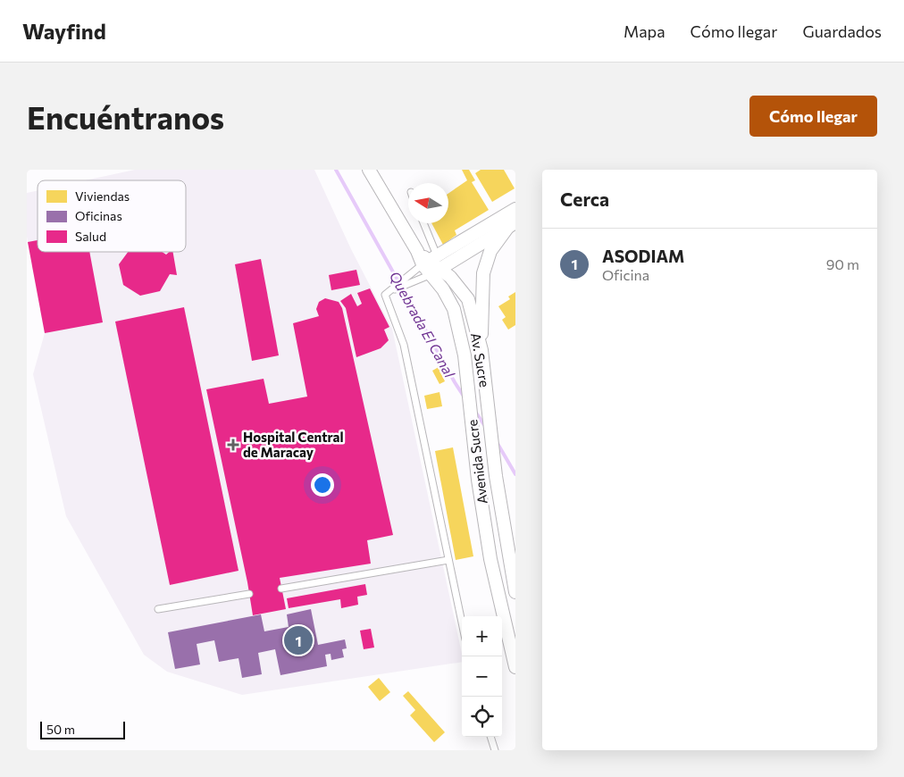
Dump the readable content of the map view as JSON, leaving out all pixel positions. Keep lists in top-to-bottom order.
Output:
{
  "streets": {
    "street": ["Av. Sucre", "Avenida Sucre"]
  },
  "crossings": [
    ["Av. Sucre", "Avenida Sucre"]
  ],
  "water": ["Quebrada El Canal"],
  "places": {
    "health": ["Hospital Central de Maracay"]
  },
  "legend": ["Viviendas", "Oficinas", "Salud"],
  "scale_bar": "50 m",
  "north": "left",
  "page": {
    "header": "Wayfind",
    "nav": ["Mapa", "Cómo llegar", "Guardados"],
    "buttons": "Cómo llegar",
    "title": "Encuéntranos",
    "heading": "Cerca",
    "list": [
      {
        "mark": "1",
        "name": "ASODIAM",
        "note": "Oficina",
        "value": "90 m"
      }
    ],
    "map_buttons": ["+", "−"],
    "pins": "1",
    "scale": "50 m"
  }
}
